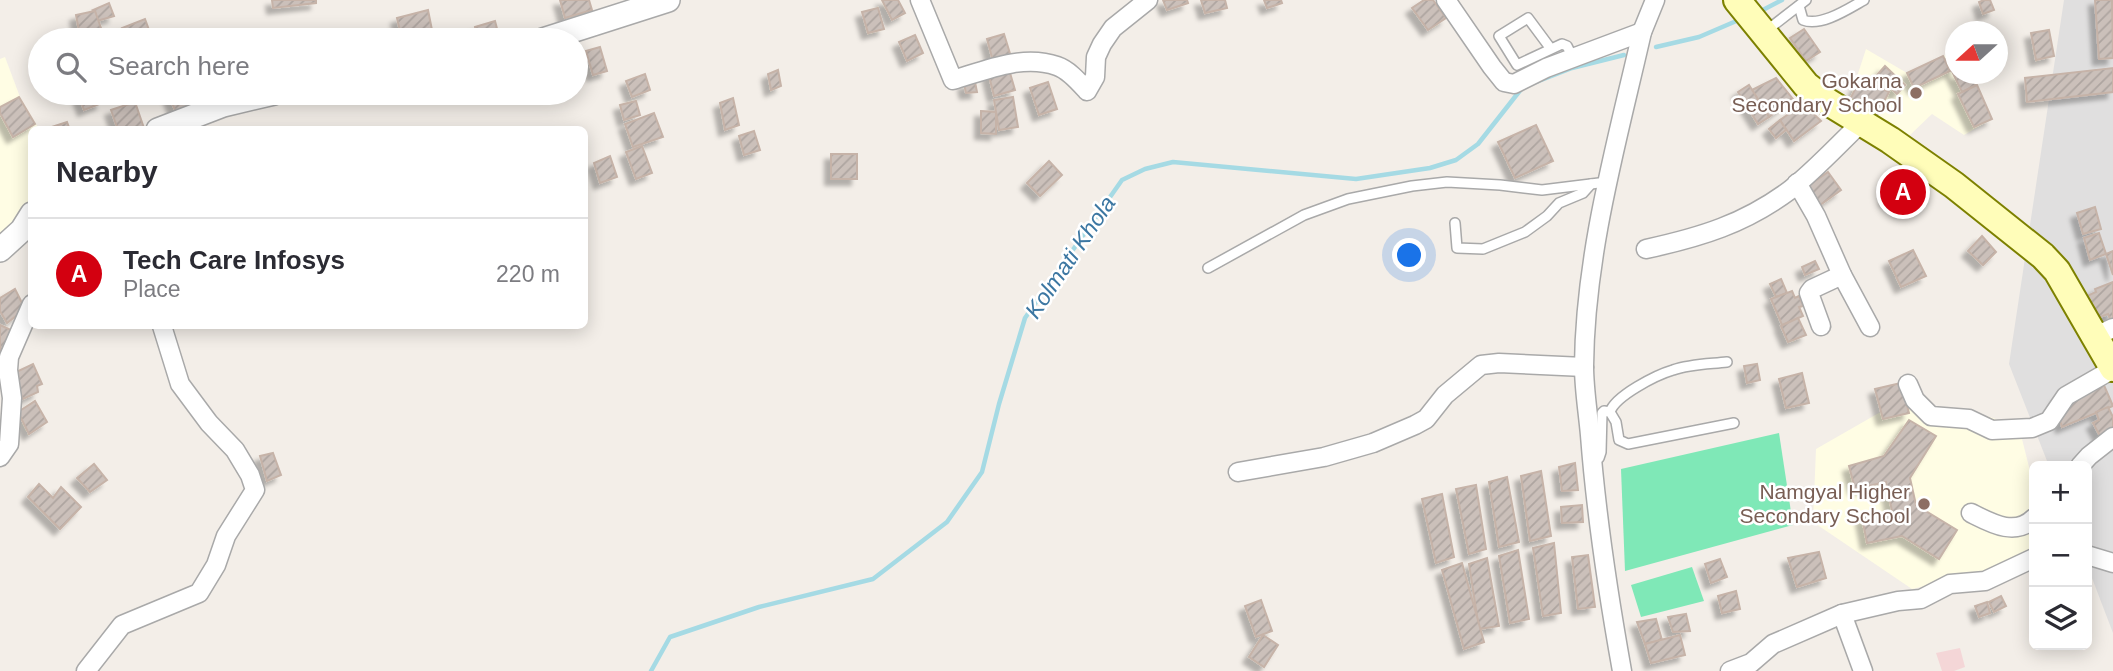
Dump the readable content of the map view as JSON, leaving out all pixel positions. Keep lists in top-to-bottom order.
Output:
{
  "water": ["Kolmati Khola"],
  "places": ["Gokarna Secondary School", "Namgyal Higher Secondary School"],
  "north": "left",
  "page": {
    "search": "Search here",
    "heading": "Nearby",
    "pins": "A",
    "list": [
      {
        "mark": "A",
        "name": "Tech Care Infosys",
        "note": "Place",
        "value": "220 m"
      }
    ],
    "map_buttons": ["+", "−"]
  }
}
